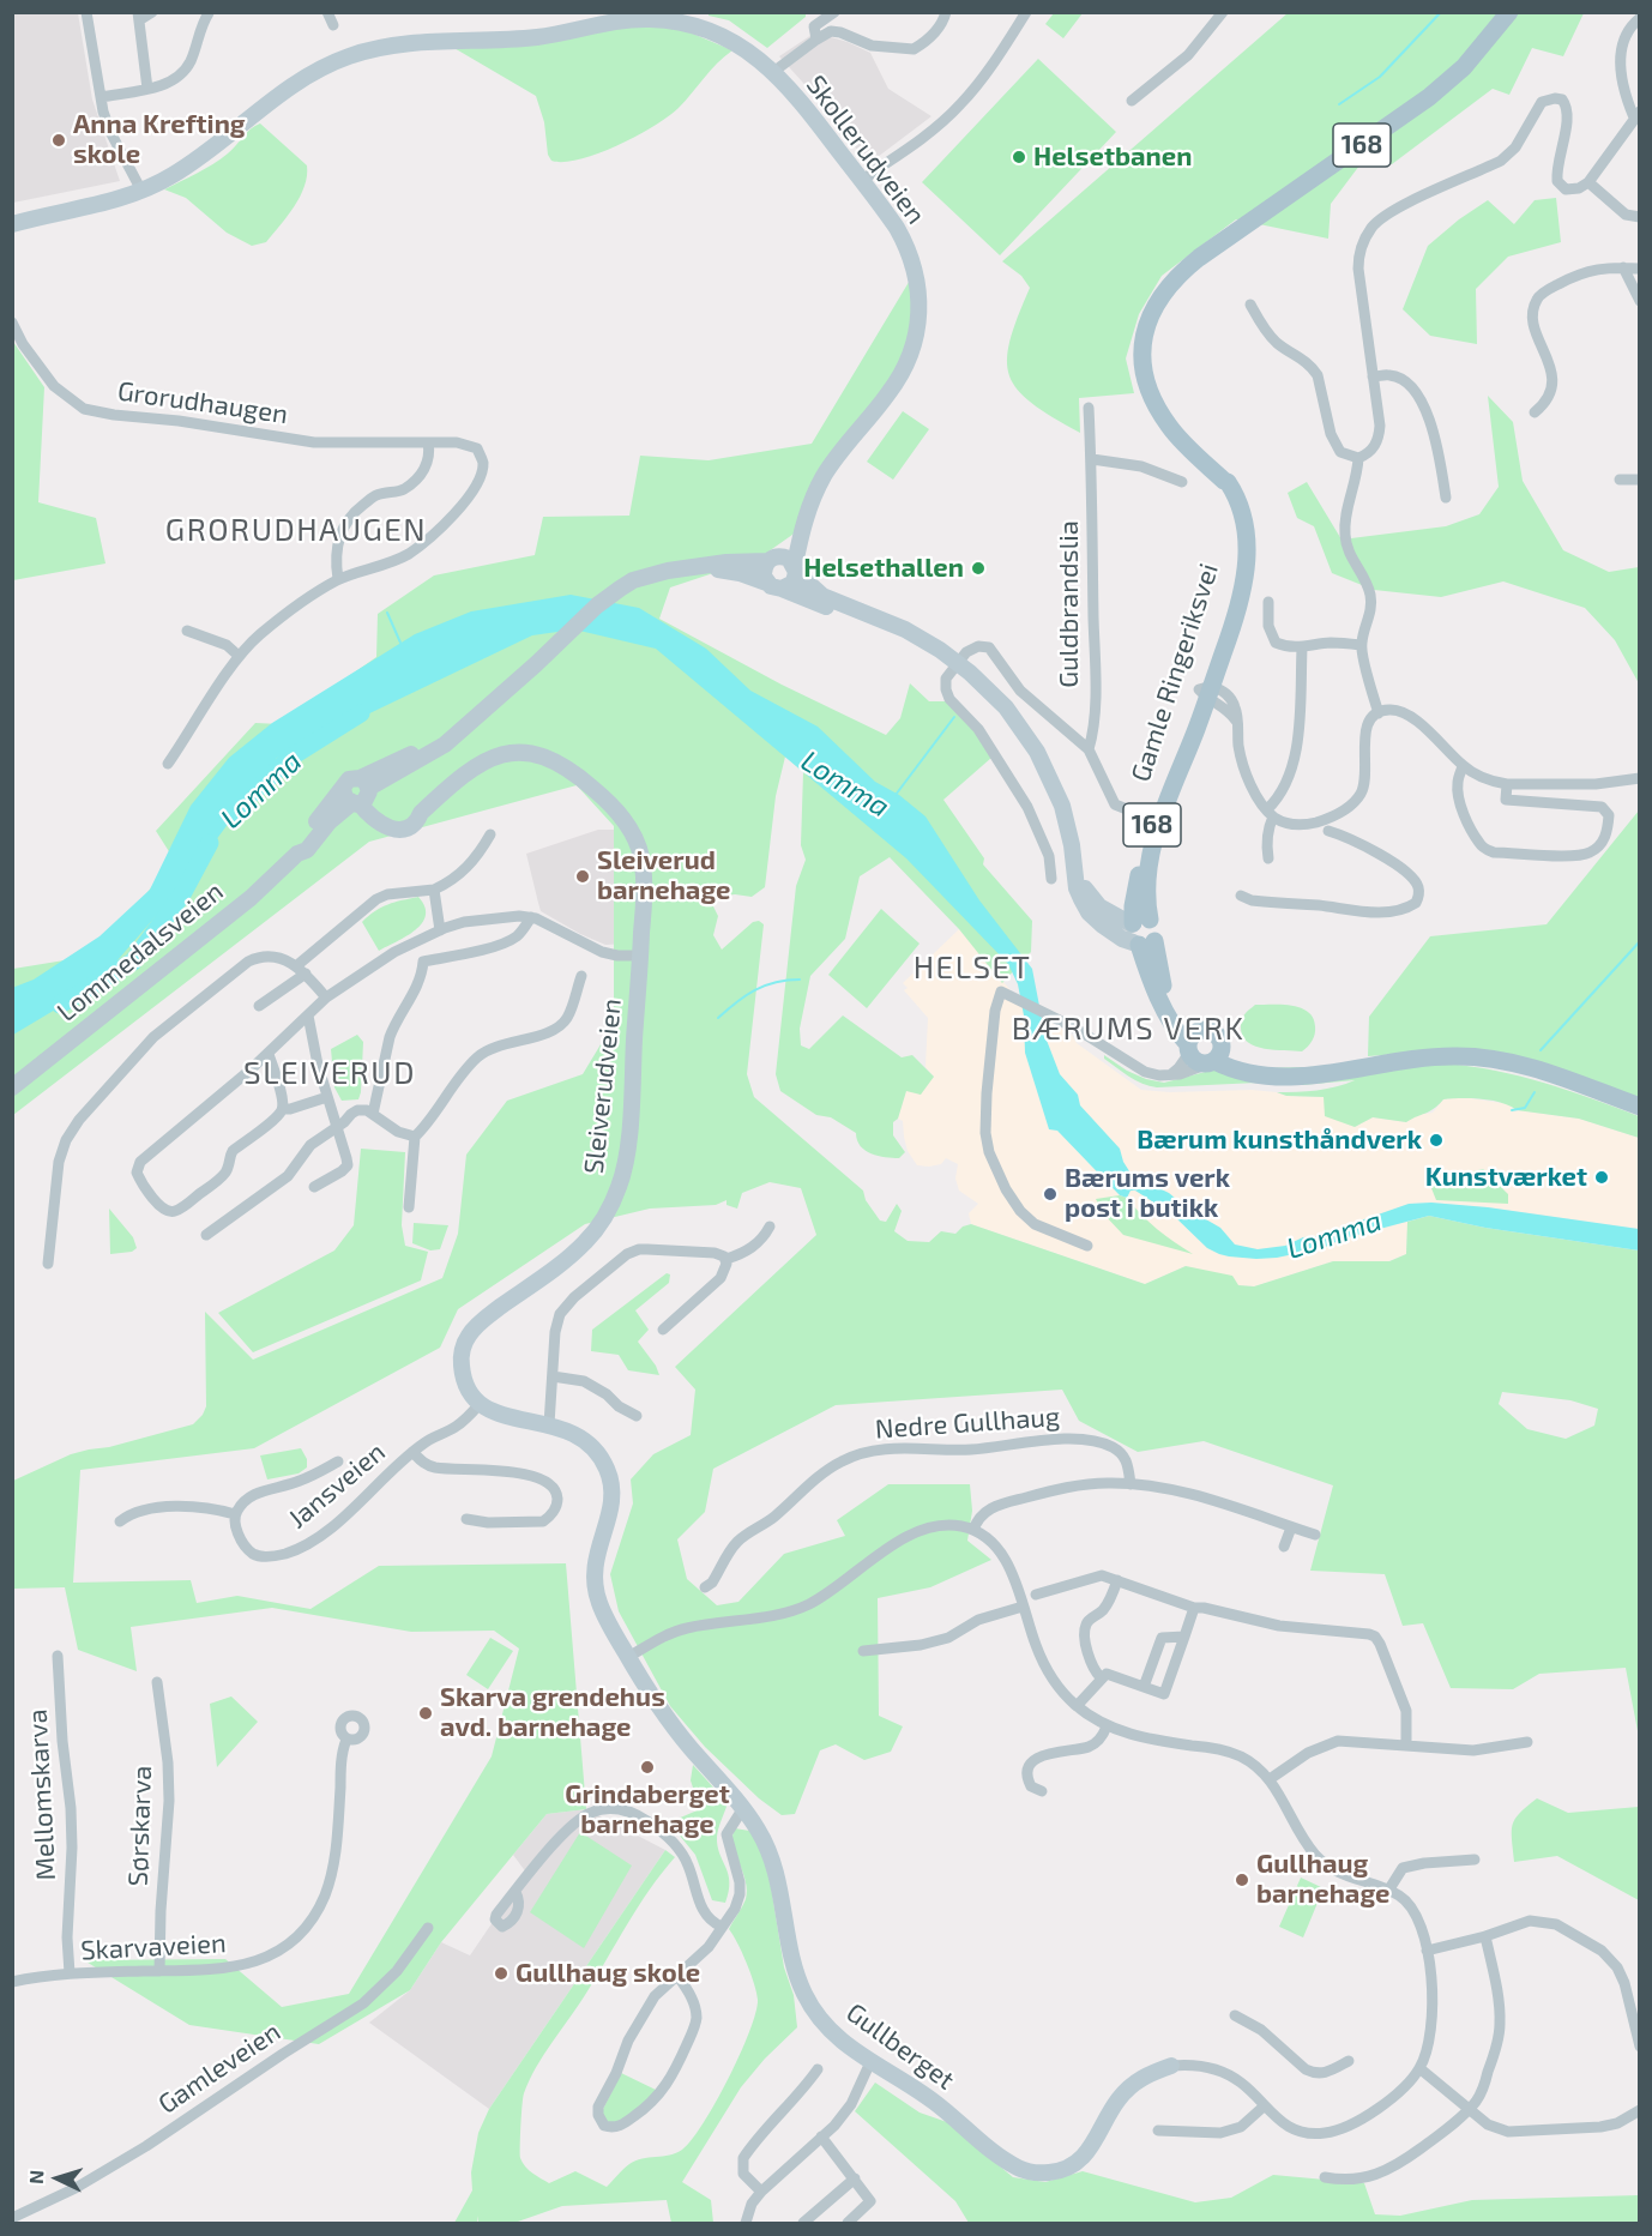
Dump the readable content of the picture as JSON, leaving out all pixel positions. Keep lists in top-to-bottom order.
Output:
{
  "streets": {
    "main road": ["168", "Gamle Ringeriksvei"],
    "street": [
      "Skollerudveien",
      "Grorudhaugen",
      "Guldbrandslia",
      "Lommedalsveien",
      "Sleiverudveien",
      "Nedre Gullhaug",
      "Jansveien",
      "Mellomskarva",
      "Sørskarva",
      "Skarvaveien",
      "Gullberget",
      "Gamleveien"
    ]
  },
  "crossings": [
    ["168", "Gamle Ringeriksvei"],
    ["Lommedalsveien", "Sleiverudveien"],
    ["Sleiverudveien", "Jansveien"],
    ["Mellomskarva", "Skarvaveien"],
    ["Sørskarva", "Skarvaveien"]
  ],
  "districts": [
    "GRORUDHAUGEN",
    "HELSET",
    "BÆRUMS VERK",
    "SLEIVERUD"
  ],
  "water": ["Lomma"],
  "places": [
    "Anna Krefting skole",
    "Helsetbanen",
    "Helsethallen",
    "Sleiverud barnehage",
    "Bærum kunsthåndverk",
    "Kunstværket",
    "Bærums verk post i butikk",
    "Skarva grendehus avd. barnehage",
    "Grindaberget barnehage",
    "Gullhaug barnehage",
    "Gullhaug skole"
  ],
  "north": "left"
}
